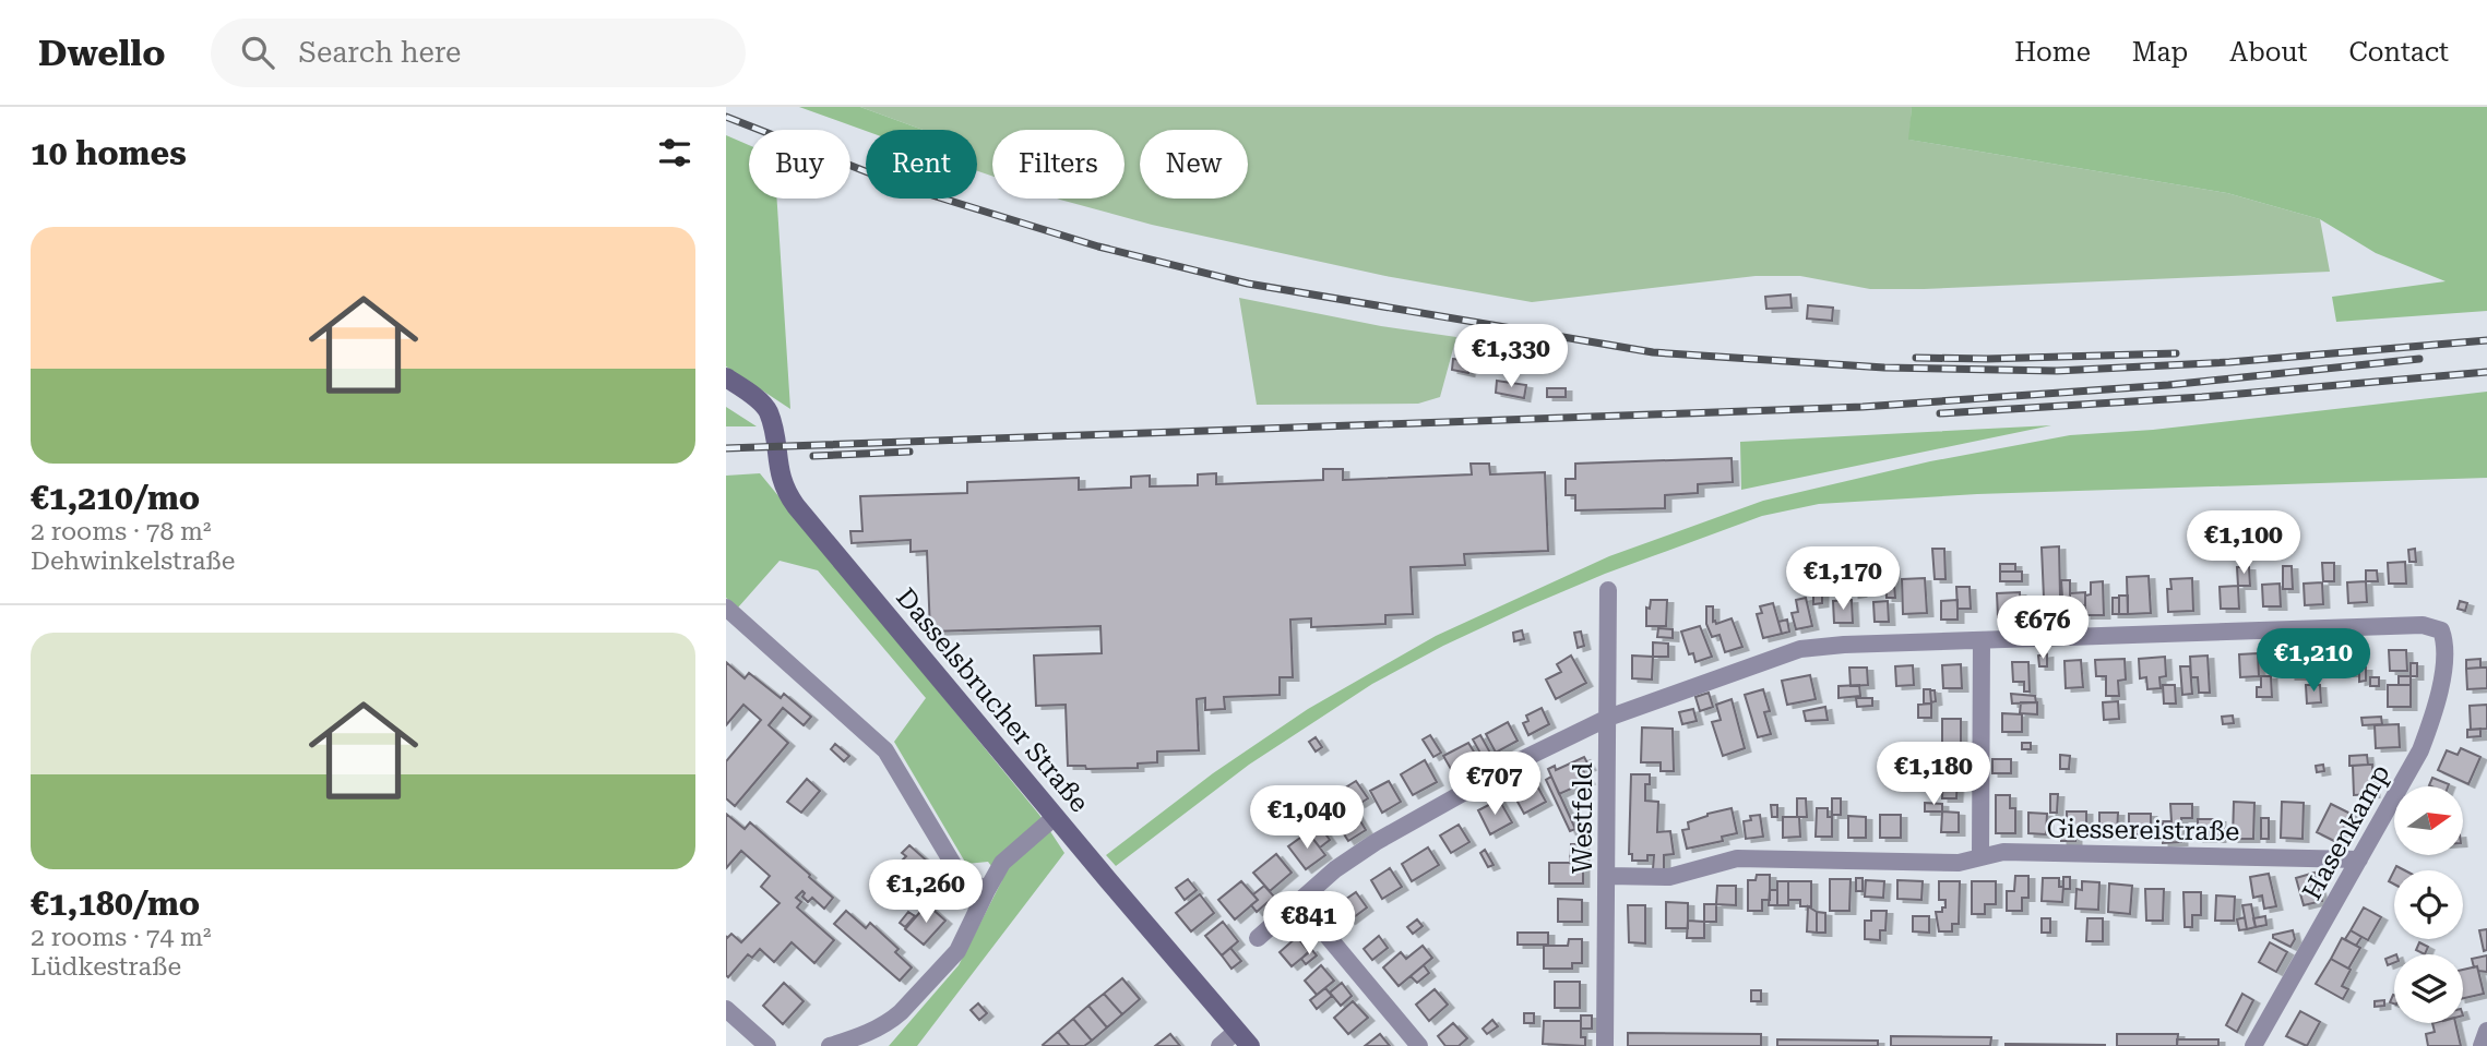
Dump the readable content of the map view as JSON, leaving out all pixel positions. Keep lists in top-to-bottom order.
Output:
{
  "streets": {
    "street": [
      "Dasselsbrucher Straße",
      "Westfeld",
      "Giessereistraße",
      "Hasenkamp"
    ]
  },
  "crossings": [
    ["Westfeld", "Giessereistraße"],
    ["Giessereistraße", "Hasenkamp"]
  ],
  "north": "right",
  "page": {
    "header": "Dwello",
    "search": "Search here",
    "nav": [
      "Home",
      "Map",
      "About",
      "Contact"
    ],
    "heading": "10 homes",
    "chip": [
      "Buy",
      "Rent",
      "Filters",
      "New"
    ],
    "list": [
      {
        "name": "€1,210/mo",
        "note": "2 rooms · 78 m² · Dehwinkelstraße"
      },
      {
        "name": "€1,180/mo",
        "note": "2 rooms · 74 m² · Lüdkestraße"
      }
    ],
    "price": [
      "€1,330",
      "€1,100",
      "€1,170",
      "€676",
      "€1,210",
      "€1,180",
      "€707",
      "€1,040",
      "€1,260",
      "€841"
    ]
  }
}
